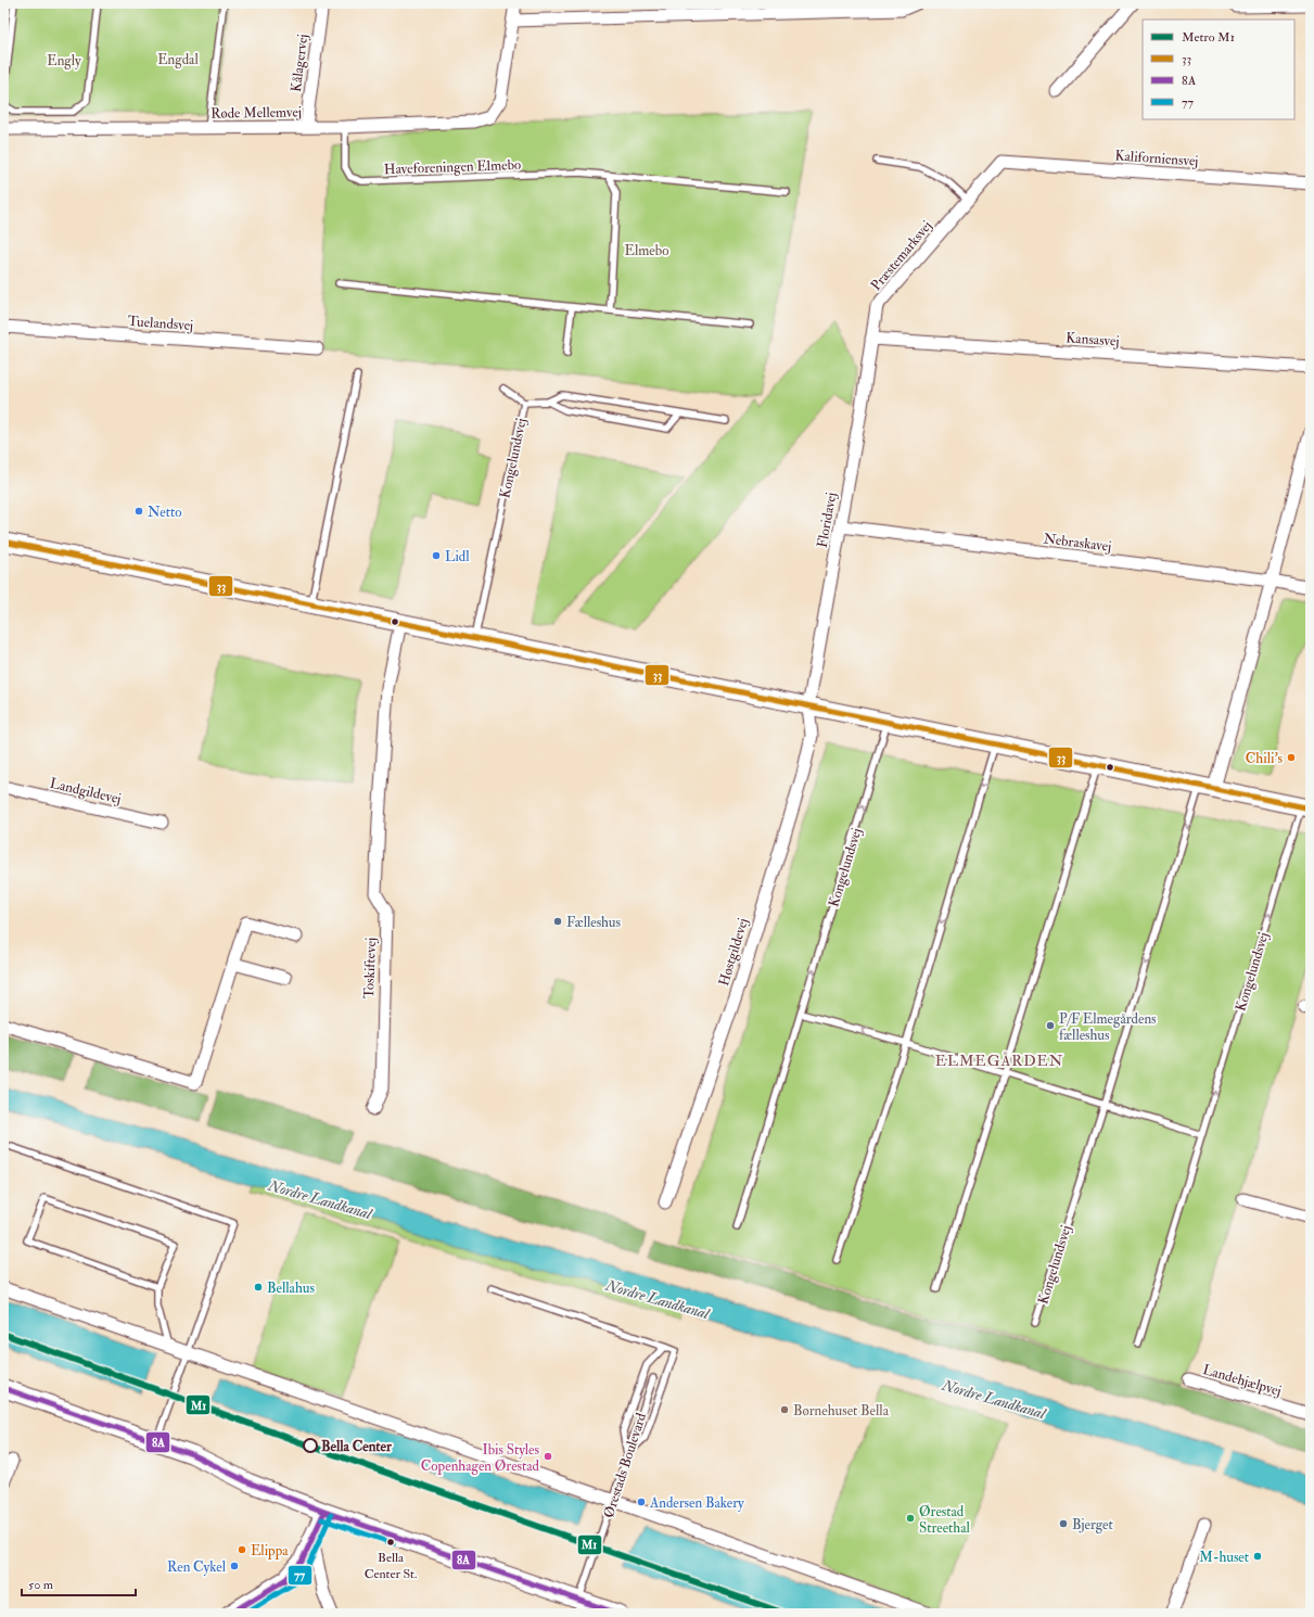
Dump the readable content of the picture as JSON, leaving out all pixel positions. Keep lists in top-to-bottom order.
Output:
{
  "streets": {
    "street": [
      "Kålagervej",
      "Røde Mellemvej",
      "Kaliforniensvej",
      "Præstemarksvej",
      "Tuelandsvej",
      "Kansasvej",
      "Kongelundsvej",
      "Floridavej",
      "Nebraskavej",
      "Landgildevej",
      "Høstgildevej",
      "Toskiftevej",
      "Landehjælpvej"
    ],
    "lane": ["Haveforeningen Elmebo", "Ørestads Boulevard"]
  },
  "crossings": [
    ["Kålagervej", "Røde Mellemvej"],
    ["Røde Mellemvej", "Haveforeningen Elmebo"],
    ["Kaliforniensvej", "Præstemarksvej"],
    ["Præstemarksvej", "Kansasvej"],
    ["Præstemarksvej", "Floridavej"],
    ["Kansasvej", "Floridavej"],
    ["Kongelundsvej", "Floridavej"],
    ["Kongelundsvej", "Høstgildevej"],
    ["Kongelundsvej", "Toskiftevej"],
    ["Floridavej", "Nebraskavej"],
    ["Floridavej", "Høstgildevej"]
  ],
  "districts": ["ELMEGÅRDEN"],
  "water": ["Nordre Landkanal"],
  "parks": ["Engdal", "Engly", "Elmebo"],
  "places": [
    "Netto",
    "Lidl",
    "Chili's",
    "Fælleshus",
    "P/F Elmegårdens fælleshus",
    "Bellahus",
    "Børnehuset Bella",
    "Bella Center",
    "Ibis Styles Copenhagen Ørestad",
    "Andersen Bakery",
    "Ørestad Streethal",
    "Bjerget",
    "Bella Center St.",
    "Elippa",
    "M-huset",
    "Ren Cykel"
  ],
  "lines": [
    "transit line 33",
    "metro line M1",
    "transit line 8A",
    "transit line 77"
  ],
  "legend": [
    "Metro M1",
    "33",
    "8A",
    "77"
  ],
  "scale_bar": "50 m"
}
